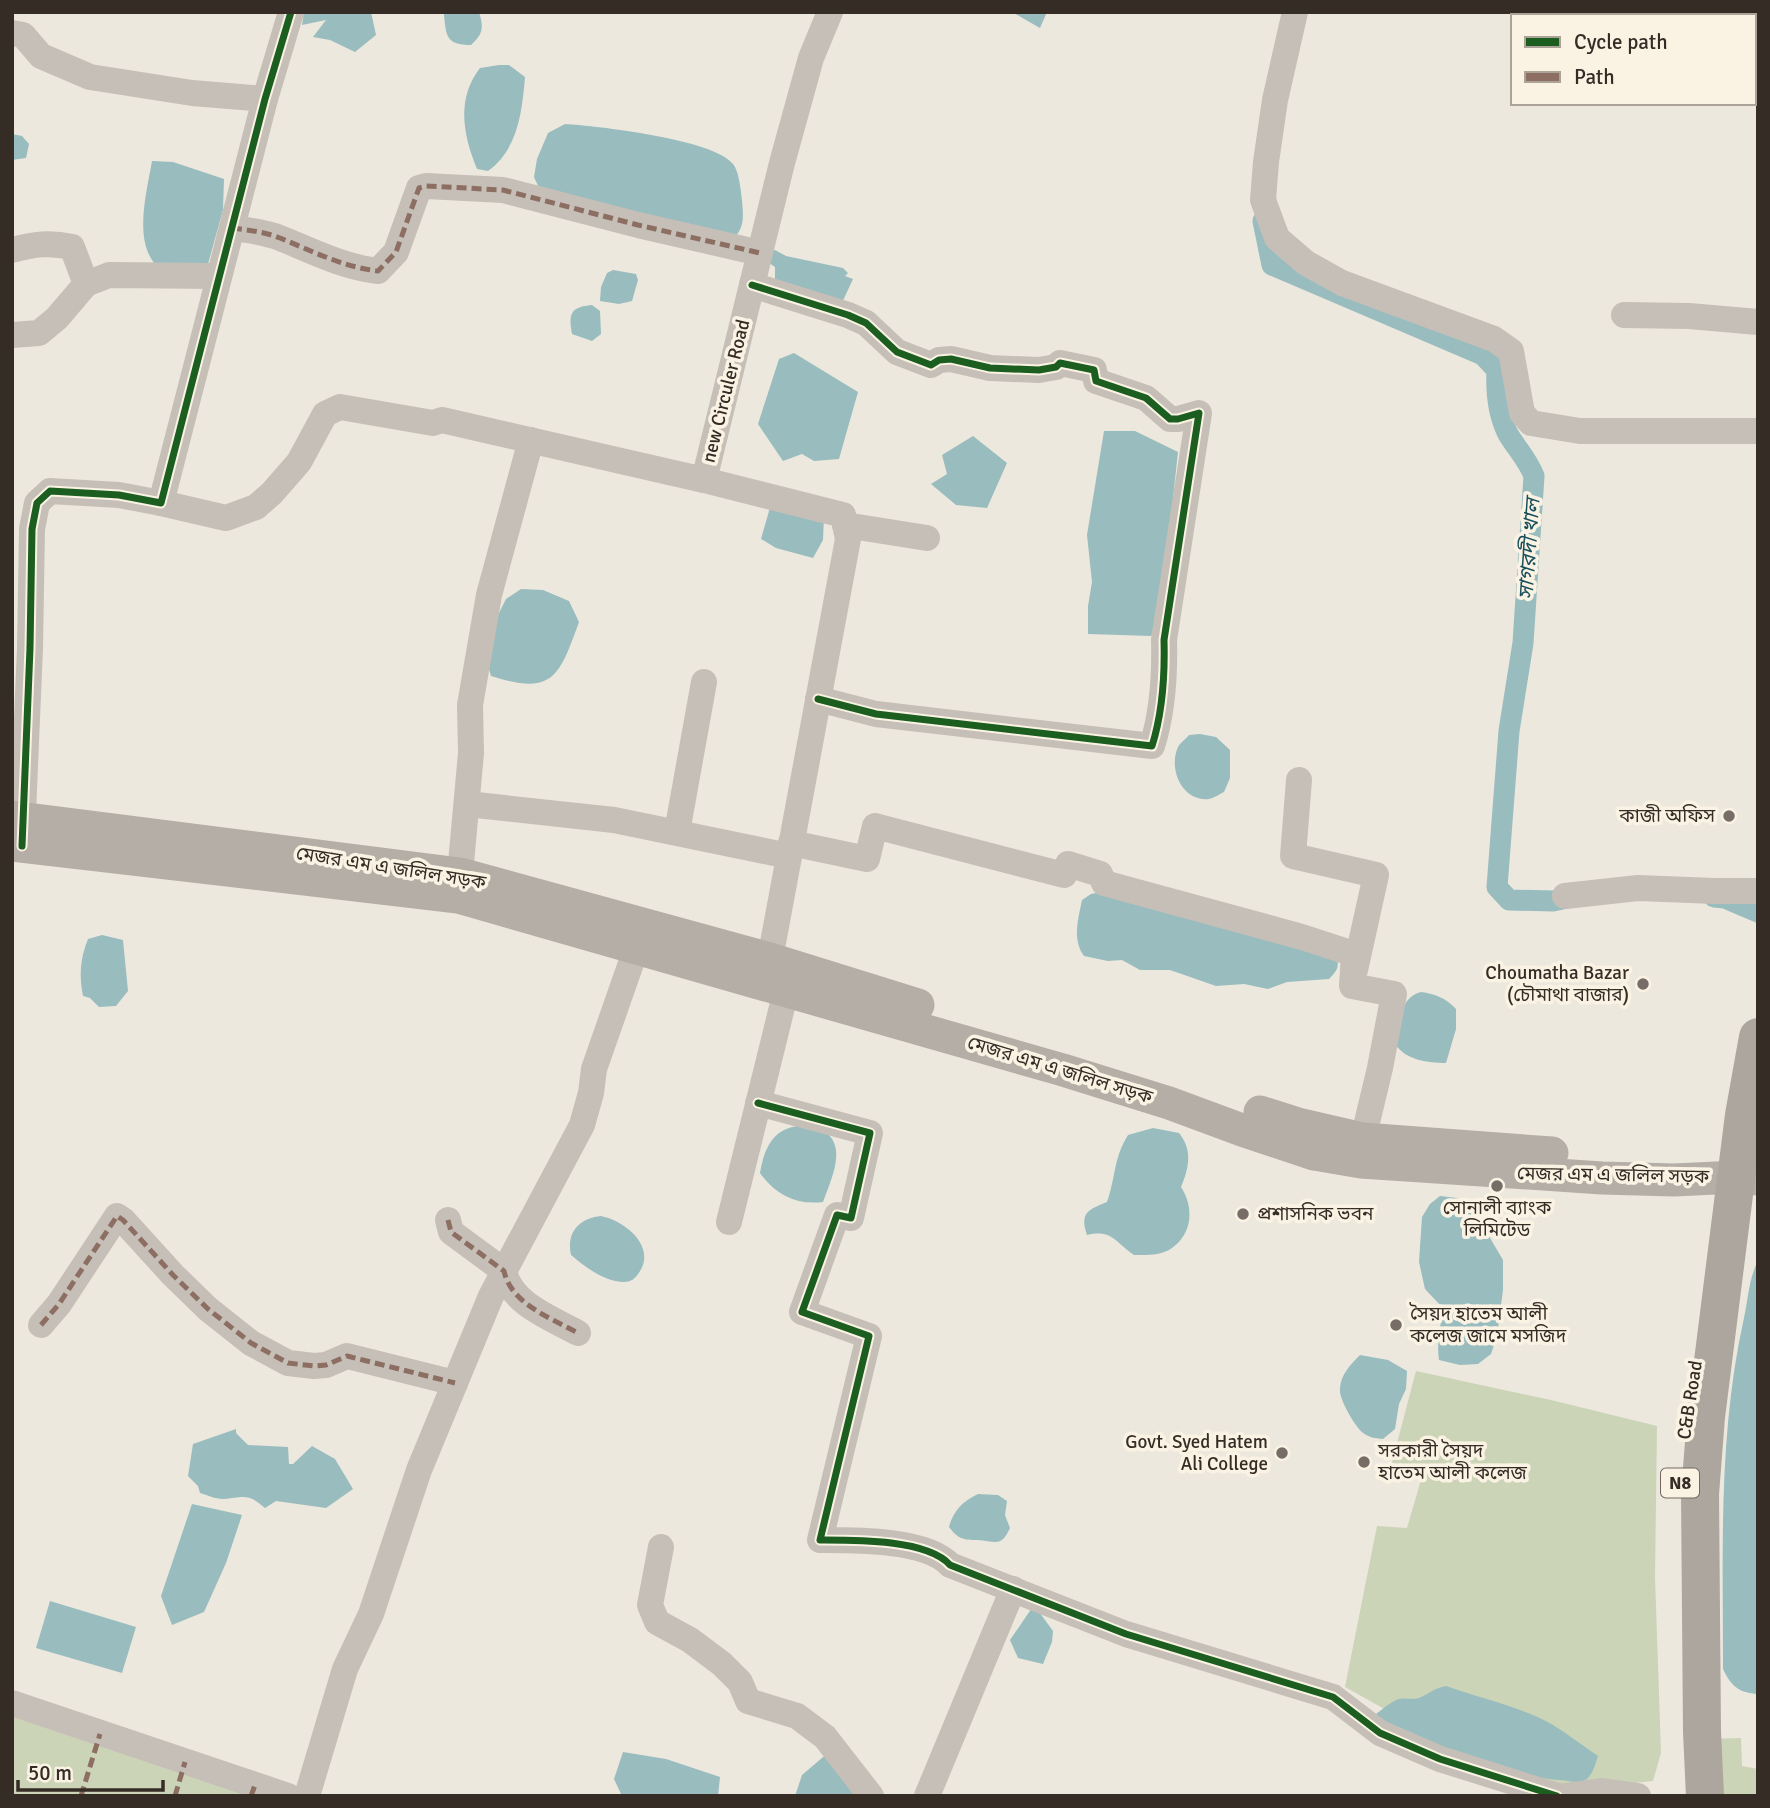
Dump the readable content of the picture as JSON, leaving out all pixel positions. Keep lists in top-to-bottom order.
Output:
{
  "streets": {
    "highway": ["C&B Road", "N8"],
    "main road": ["মেজর এম এ জলিল সড়ক"],
    "street": ["new Circuler Road"]
  },
  "crossings": [
    ["মেজর এম এ জলিল সড়ক", "C&B Road"]
  ],
  "water": ["সাগরদী খাল"],
  "places": [
    "কাজী অফিস",
    "Choumatha Bazar (চৌমাথা বাজার)",
    "সোনালী ব্যাংক লিমিটেড",
    "প্রশাসনিক ভবন",
    "সৈয়দ হাতেম আলী কলেজ জামে মসজিদ",
    "Govt. Syed Hatem Ali College",
    "সরকারী সৈয়দ হাতেম আলী কলেজ"
  ],
  "legend": ["Cycle path", "Path"],
  "scale_bar": "50 m"
}
